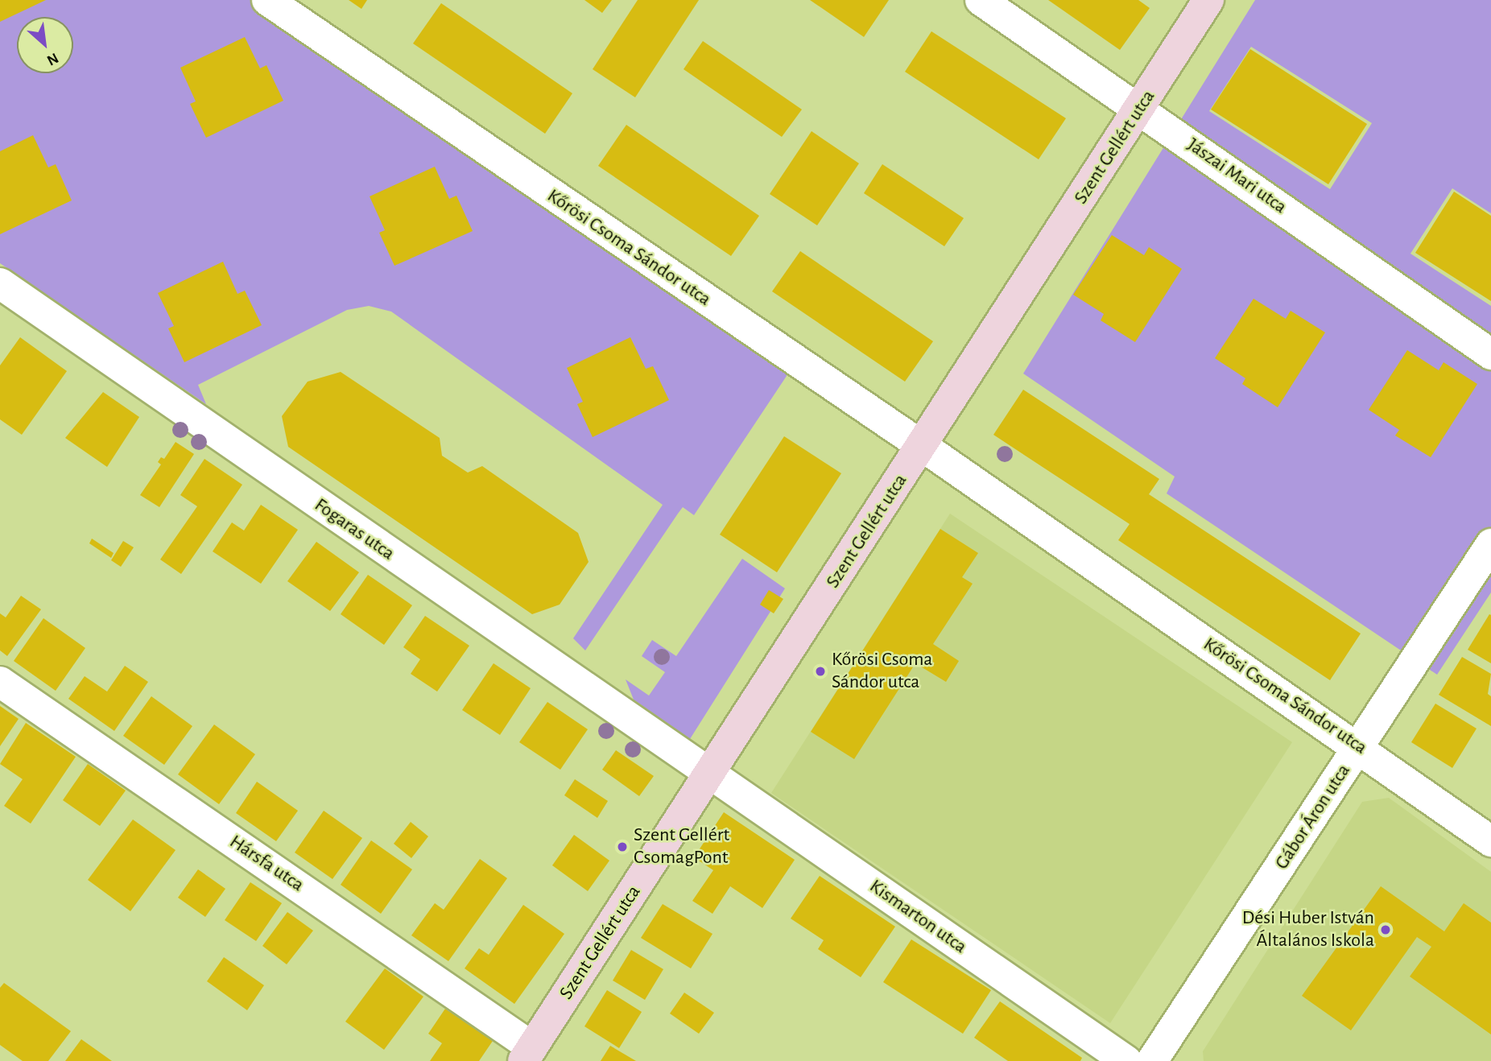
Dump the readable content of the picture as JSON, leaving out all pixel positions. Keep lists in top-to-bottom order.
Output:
{
  "streets": {
    "street": [
      "Szent Gellért utca",
      "Jászai Mari utca",
      "Kőrösi Csoma Sándor utca",
      "Fogaras utca",
      "Gábor Áron utca",
      "Hársfa utca",
      "Kismarton utca"
    ]
  },
  "crossings": [
    ["Szent Gellért utca", "Jászai Mari utca"],
    ["Szent Gellért utca", "Kőrösi Csoma Sándor utca"],
    ["Szent Gellért utca", "Fogaras utca"],
    ["Szent Gellért utca", "Hársfa utca"],
    ["Szent Gellért utca", "Kismarton utca"],
    ["Kőrösi Csoma Sándor utca", "Gábor Áron utca"],
    ["Fogaras utca", "Kismarton utca"]
  ],
  "places": ["Kőrösi Csoma Sándor utca", "Szent Gellért CsomagPont", "Dési Huber István Általános Iskola"],
  "north": "bottom right"
}
